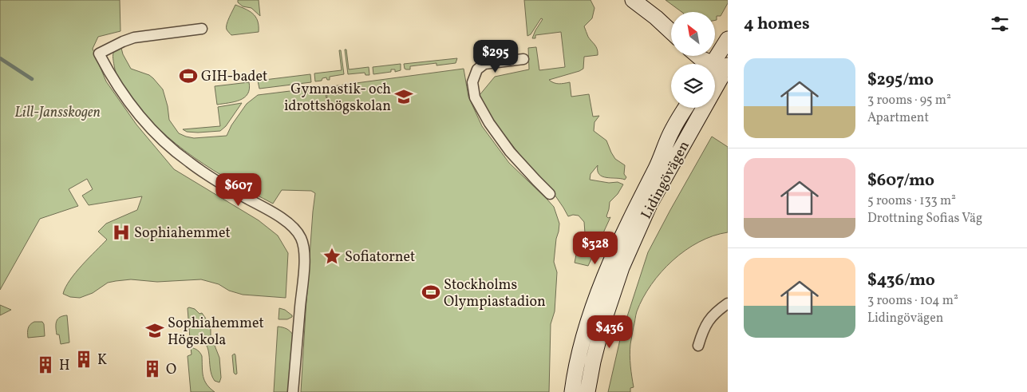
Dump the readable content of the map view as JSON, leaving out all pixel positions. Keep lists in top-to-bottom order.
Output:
{
  "streets": {
    "main road": ["Lidingövägen"]
  },
  "parks": ["Lill-Jansskogen"],
  "places": {
    "sports": ["GIH-badet", "Stockholms Olympiastadion"],
    "school or university": ["Gymnastik- och idrottshögskolan", "Sophiahemmet Högskola"],
    "hospital": ["Sophiahemmet"],
    "place": ["Sofiatornet"],
    "building": ["K", "H", "O"]
  },
  "north": "top left",
  "page": {
    "heading": "4 homes",
    "price": [
      "$295",
      "$607",
      "$328",
      "$436"
    ],
    "list": [
      {
        "name": "$295/mo",
        "note": "3 rooms · 95 m² · Apartment"
      },
      {
        "name": "$607/mo",
        "note": "5 rooms · 133 m² · Drottning Sofias Väg"
      },
      {
        "name": "$436/mo",
        "note": "3 rooms · 104 m² · Lidingövägen"
      }
    ]
  }
}
